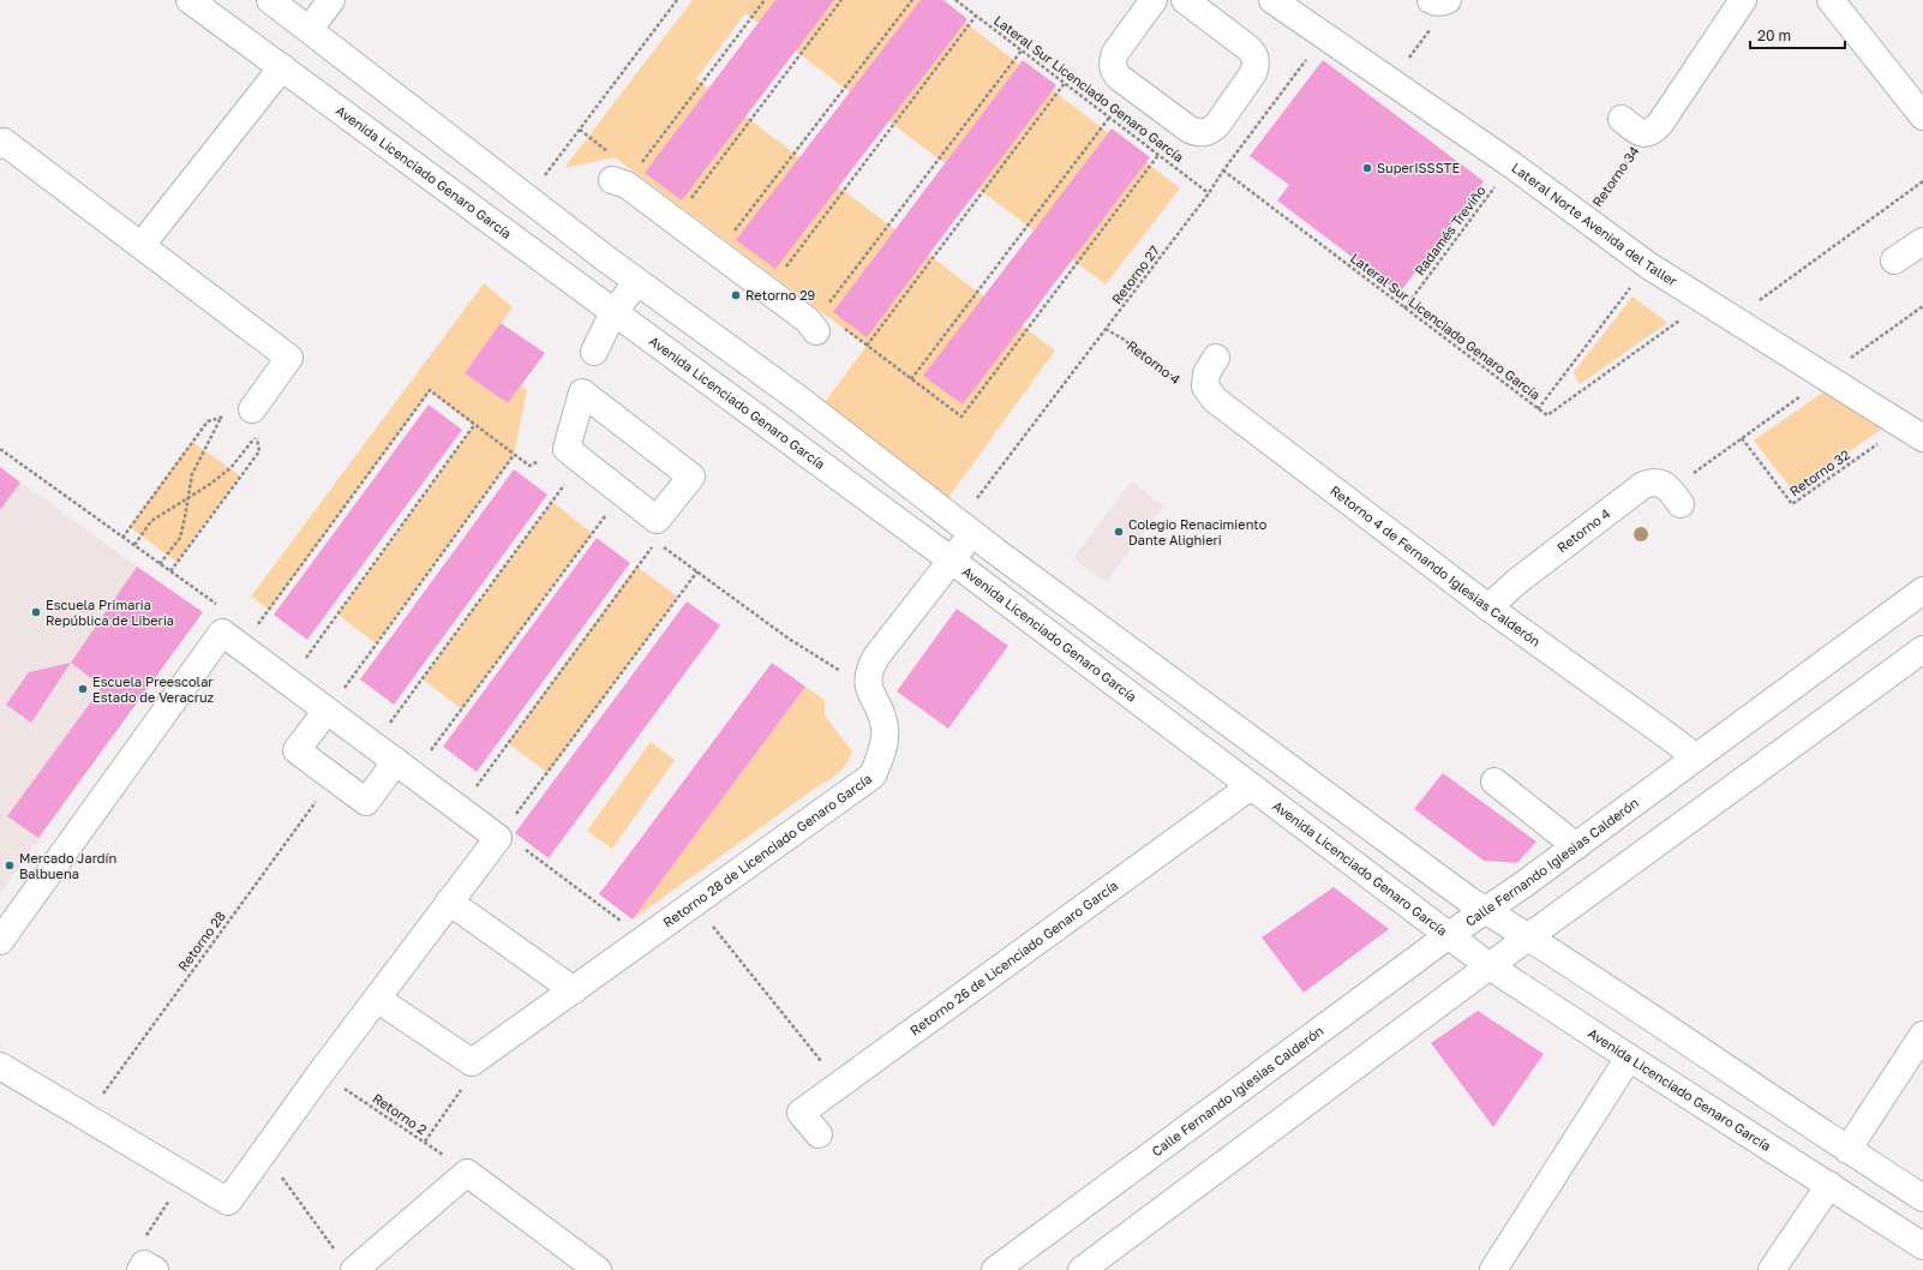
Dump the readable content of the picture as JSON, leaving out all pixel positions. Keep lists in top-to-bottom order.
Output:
{
  "streets": {
    "street": [
      "Avenida Licenciado Genaro García",
      "Lateral Norte Avenida del Taller",
      "Retorno 4",
      "Retorno 4 de Fernando Iglesias Calderón",
      "Retorno 28 de Licenciado Genaro García",
      "Calle Fernando Iglesias Calderón",
      "Retorno 26 de Licenciado Genaro García"
    ],
    "path": [
      "Lateral Sur Licenciado Genaro García",
      "Retorno 34",
      "Radamés Treviño",
      "Retorno 27",
      "Retorno 32",
      "Retorno 28",
      "Retorno 2"
    ]
  },
  "crossings": [
    ["Lateral Sur Licenciado Genaro García", "Lateral Norte Avenida del Taller"],
    ["Lateral Sur Licenciado Genaro García", "Radamés Treviño"],
    ["Lateral Sur Licenciado Genaro García", "Retorno 27"],
    ["Avenida Licenciado Genaro García", "Calle Fernando Iglesias Calderón"],
    ["Avenida Licenciado Genaro García", "Retorno 26 de Licenciado Genaro García"],
    ["Retorno 34", "Lateral Norte Avenida del Taller"],
    ["Lateral Norte Avenida del Taller", "Radamés Treviño"],
    ["Lateral Norte Avenida del Taller", "Retorno 27"],
    ["Lateral Norte Avenida del Taller", "Retorno 32"],
    ["Retorno 27", "Retorno 4"],
    ["Retorno 4", "Retorno 32"],
    ["Retorno 4", "Retorno 4 de Fernando Iglesias Calderón"],
    ["Retorno 4 de Fernando Iglesias Calderón", "Calle Fernando Iglesias Calderón"]
  ],
  "places": [
    "SuperISSSTE",
    "Retorno 29",
    "Colegio Renacimiento Dante Alighieri",
    "Escuela Primaria República de Liberia",
    "Escuela Preescolar Estado de Veracruz",
    "Mercado Jardín Balbuena"
  ],
  "scale_bar": "20 m"
}
